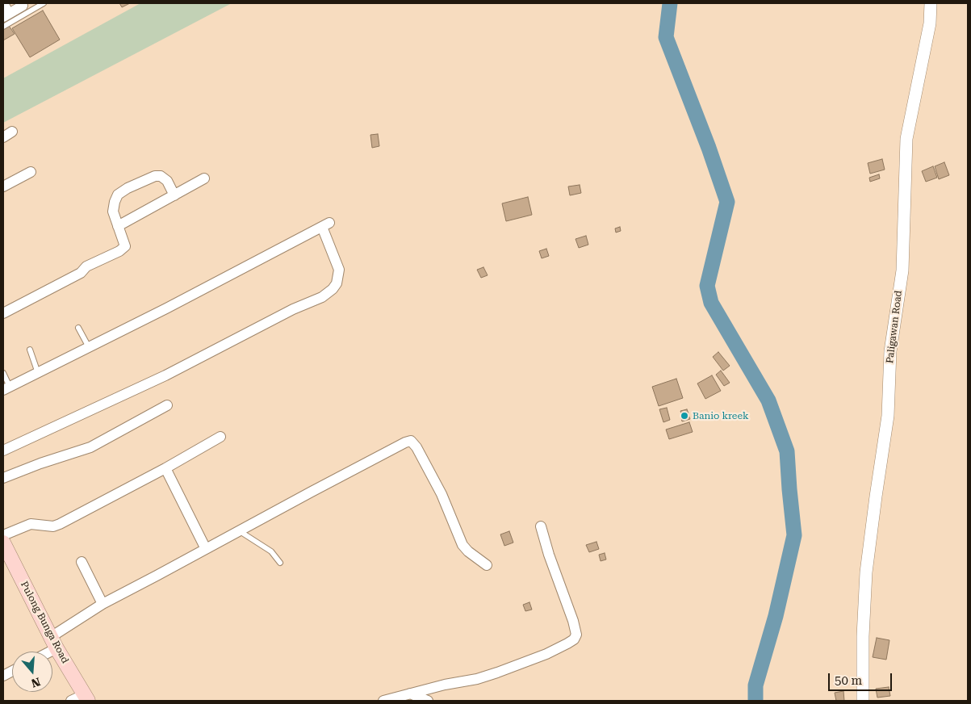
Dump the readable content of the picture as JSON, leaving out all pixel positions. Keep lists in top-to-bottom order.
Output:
{
  "streets": {
    "main road": ["Pulong Bunga Road"],
    "street": ["Paligawan Road"]
  },
  "places": ["Banio kreek"],
  "scale_bar": "50 m",
  "north": "bottom"
}
